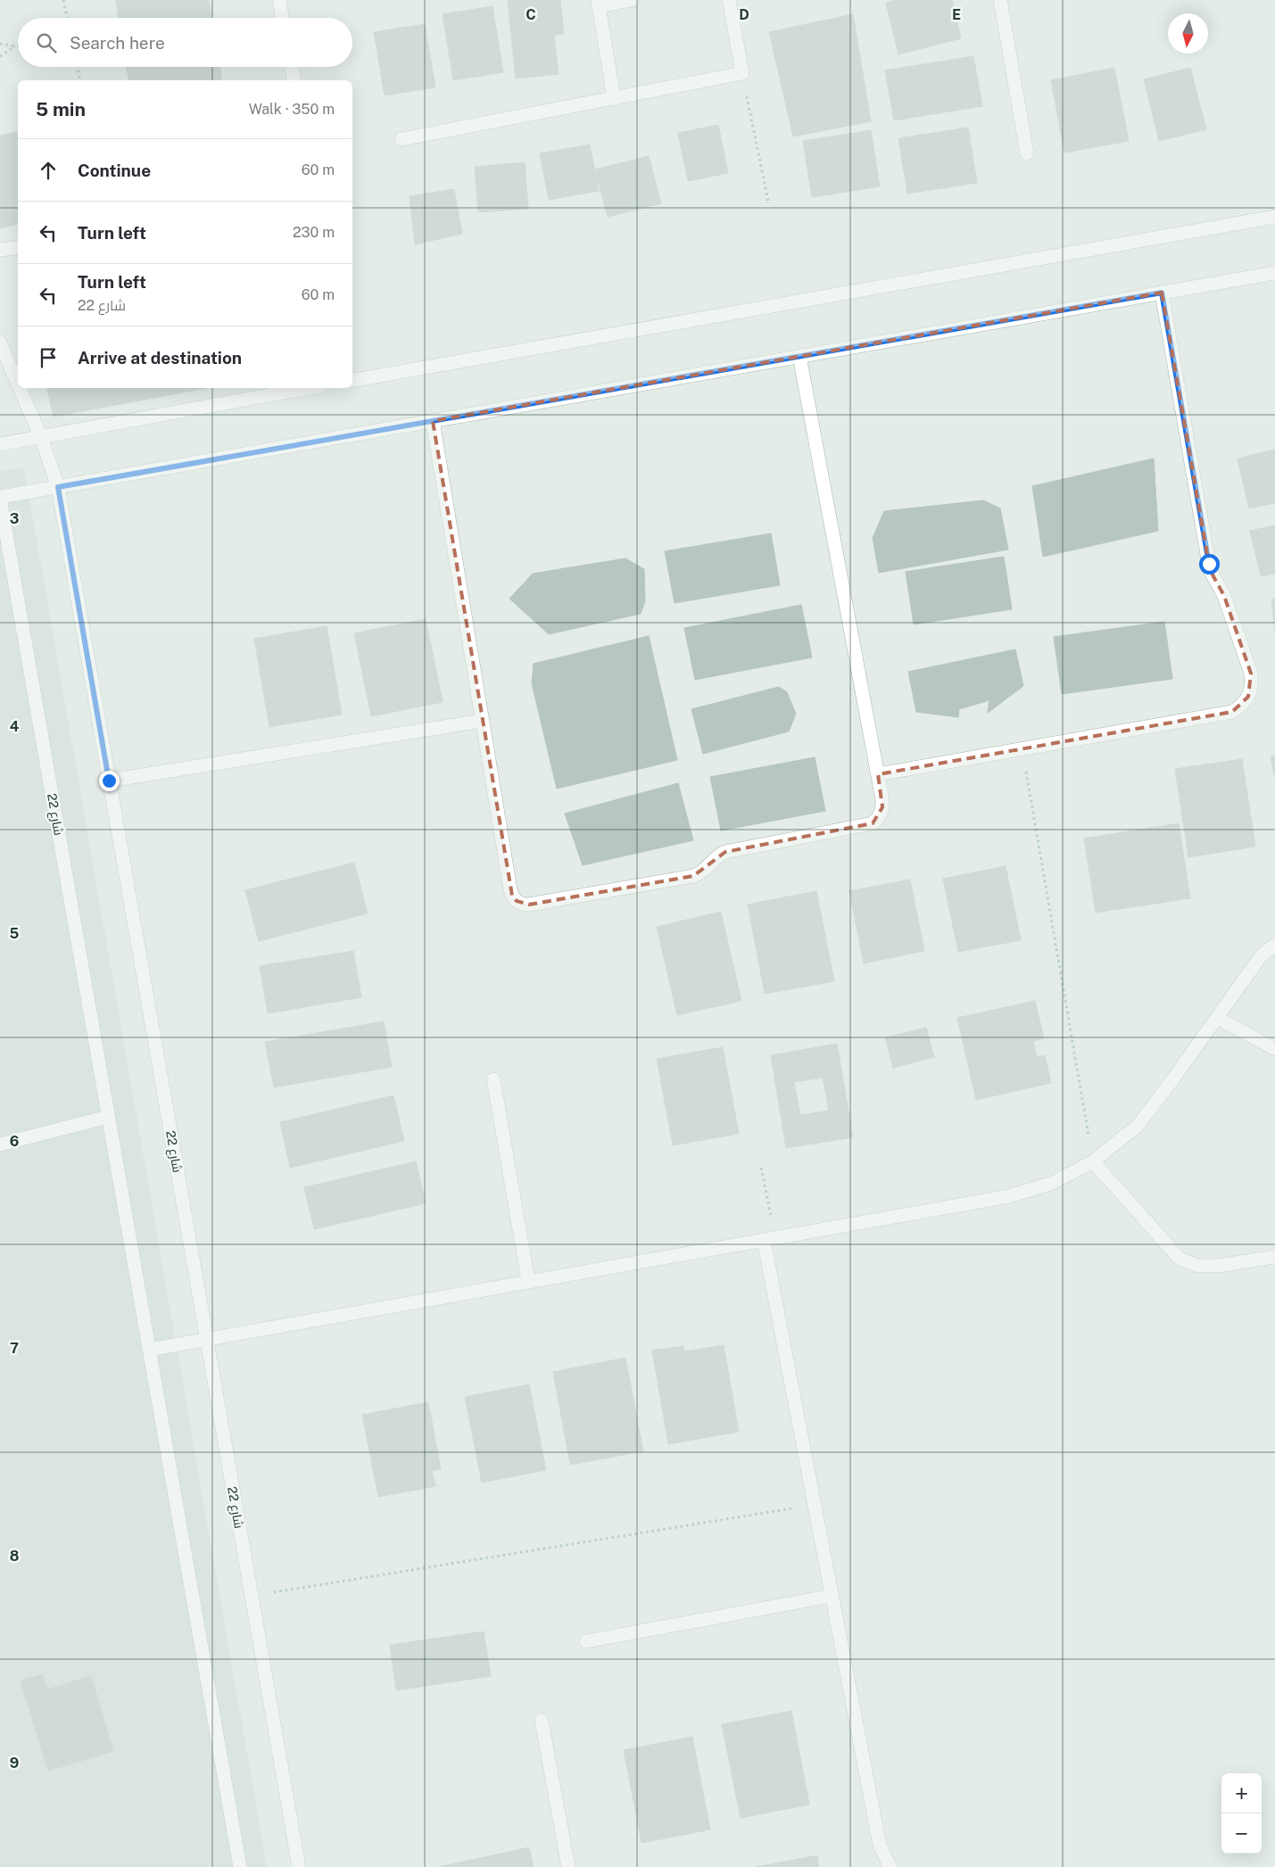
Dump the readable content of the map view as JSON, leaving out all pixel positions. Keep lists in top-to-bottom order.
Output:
{
  "streets": {
    "street": ["شارع 22"]
  },
  "north": "bottom",
  "page": {
    "search": "Search here",
    "heading": ["5 min", "Walk · 350 m"],
    "list": [
      ["Continue", "60 m"],
      ["Turn left", "230 m"],
      ["Turn left", "شارع 22", "60 m"],
      "Arrive at destination"
    ],
    "map_buttons": ["+", "−"]
  },
  "grid": {
    "columns": ["C", "D", "E"],
    "rows": [
      "3",
      "4",
      "5",
      "6",
      "7",
      "8",
      "9"
    ]
  }
}
